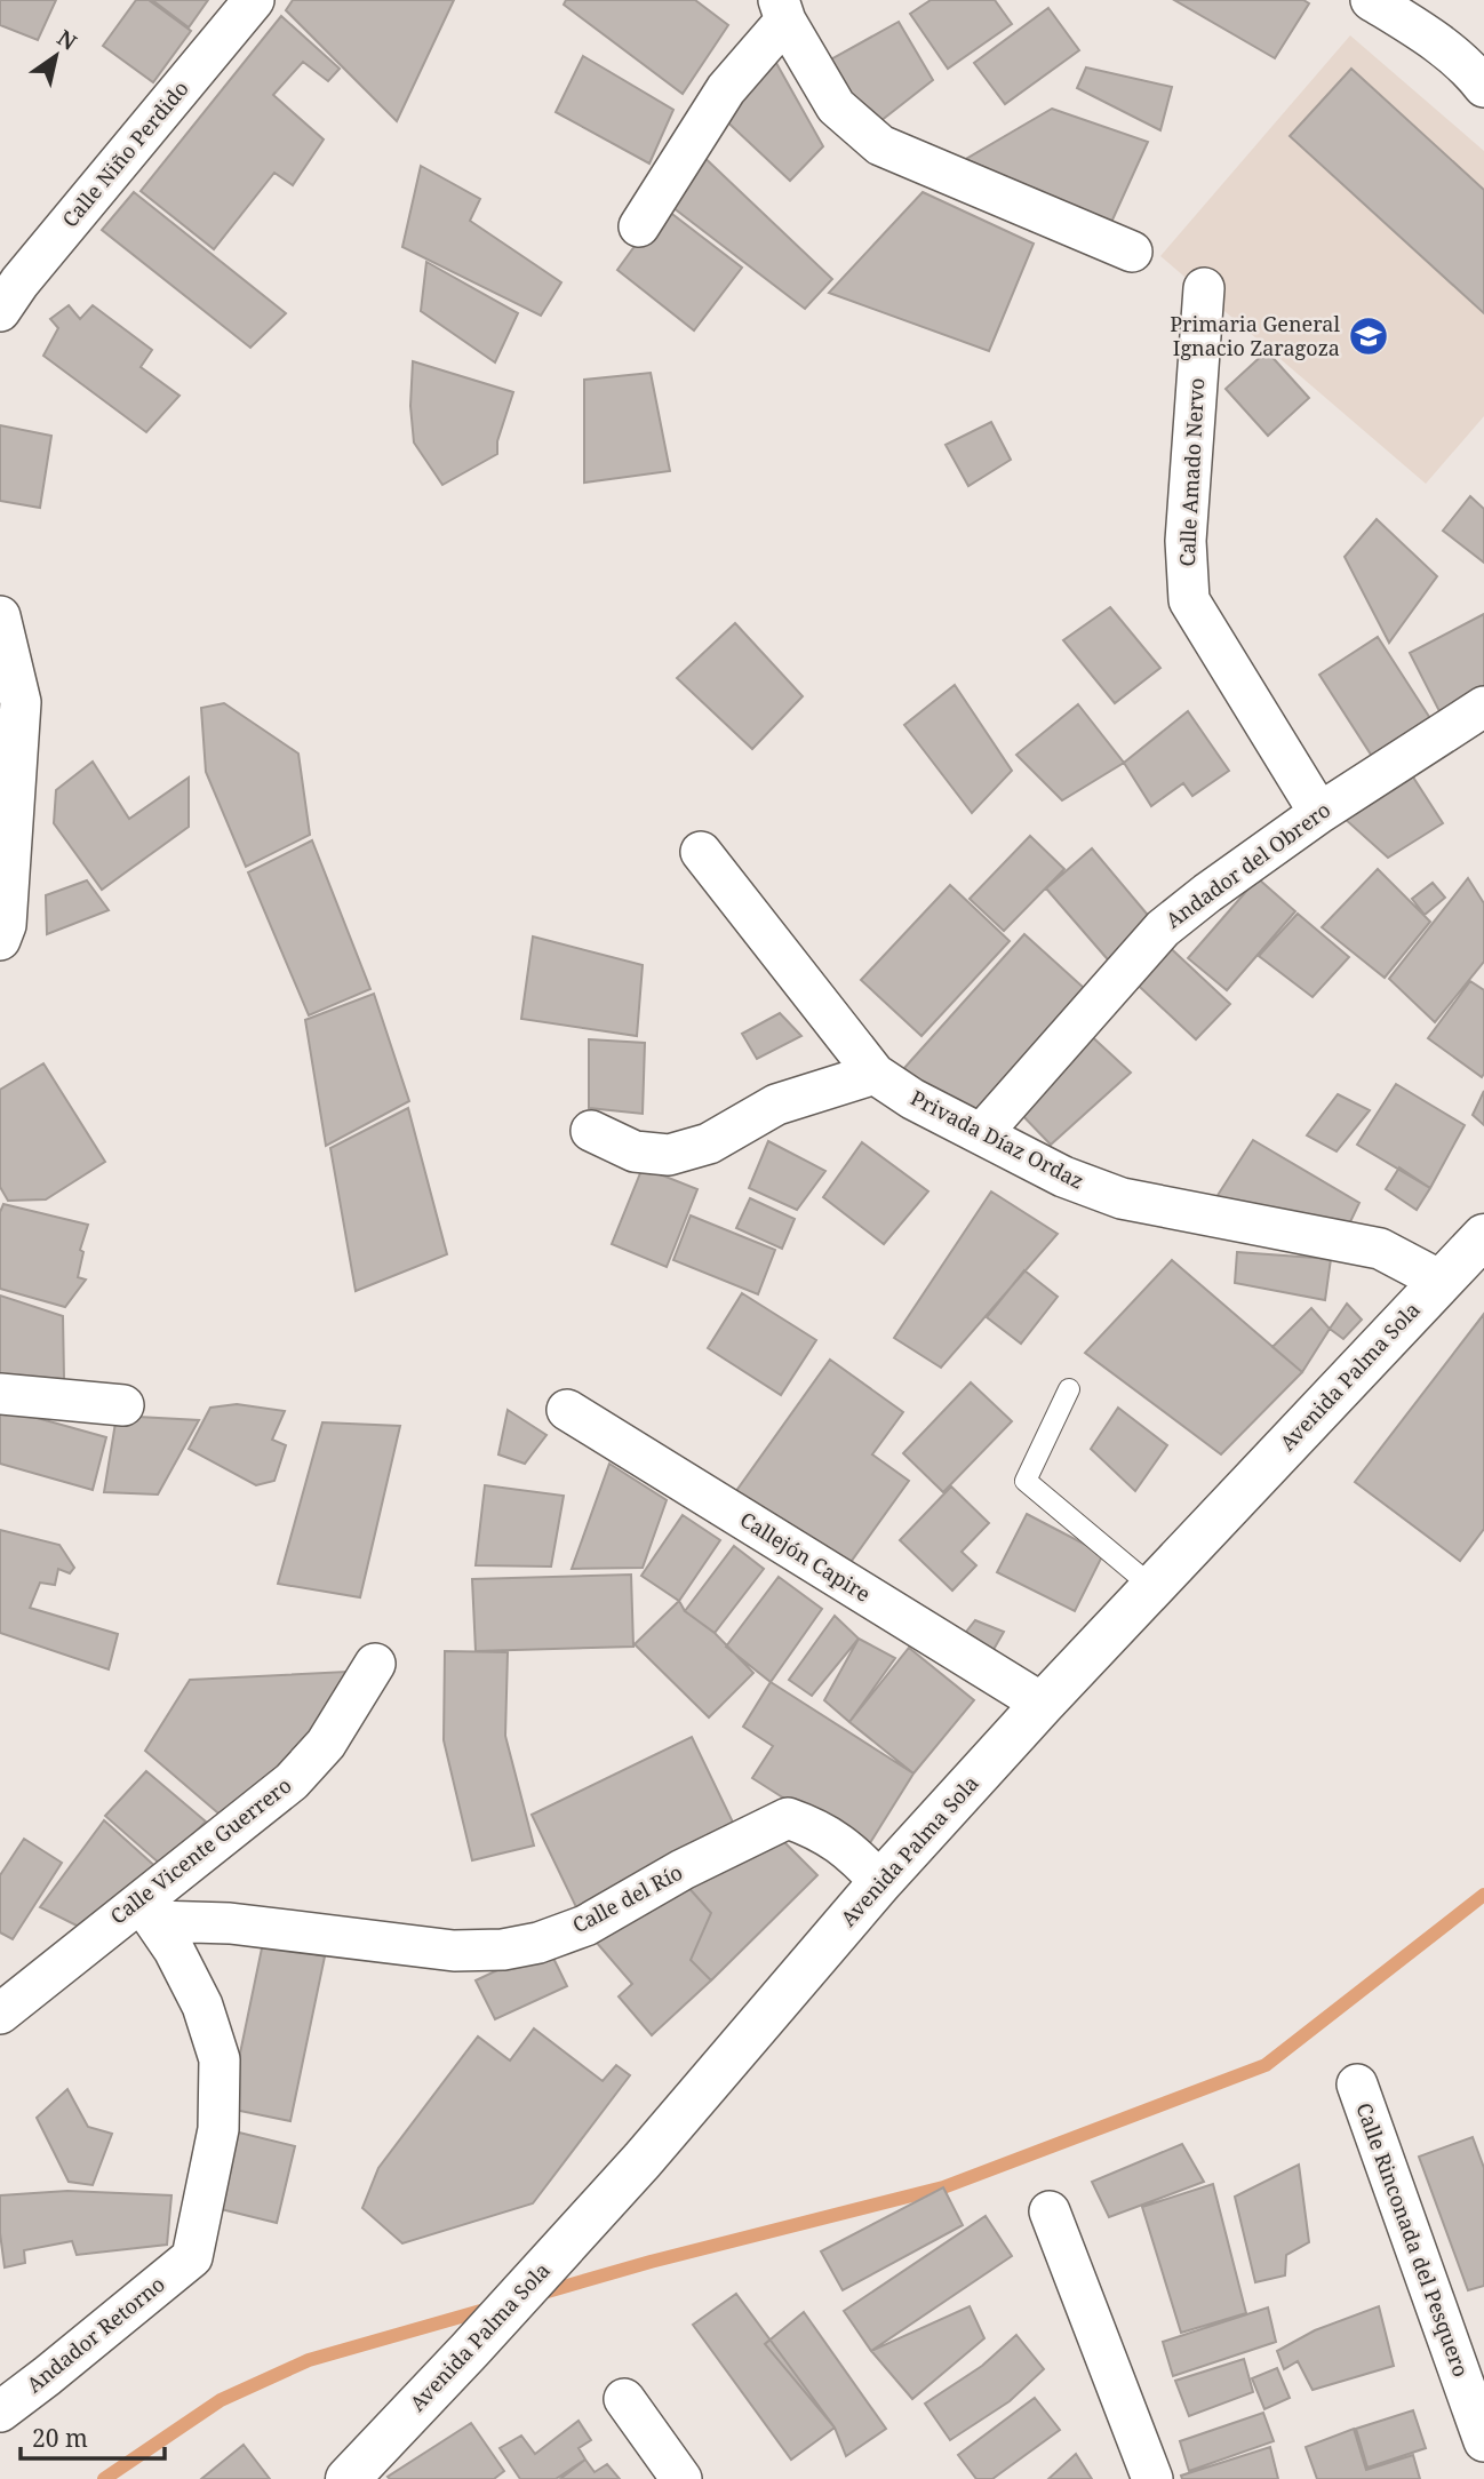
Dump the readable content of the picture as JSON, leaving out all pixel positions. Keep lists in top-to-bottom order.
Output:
{
  "streets": {
    "street": [
      "Calle Niño Perdido",
      "Calle Amado Nervo",
      "Andador del Obrero",
      "Privada Díaz Ordaz",
      "Avenida Palma Sola",
      "Callejón Capire",
      "Calle Vicente Guerrero",
      "Calle del Río",
      "Calle Rinconada del Pesquero",
      "Andador Retorno"
    ]
  },
  "crossings": [
    ["Calle Amado Nervo", "Andador del Obrero"],
    ["Andador del Obrero", "Privada Díaz Ordaz"],
    ["Privada Díaz Ordaz", "Avenida Palma Sola"],
    ["Avenida Palma Sola", "Callejón Capire"],
    ["Avenida Palma Sola", "Calle del Río"],
    ["Calle Vicente Guerrero", "Calle del Río"],
    ["Calle Vicente Guerrero", "Andador Retorno"],
    ["Calle del Río", "Andador Retorno"]
  ],
  "places": {
    "school or university": ["Primaria General Ignacio Zaragoza"]
  },
  "scale_bar": "20 m",
  "north": "top right"
}
